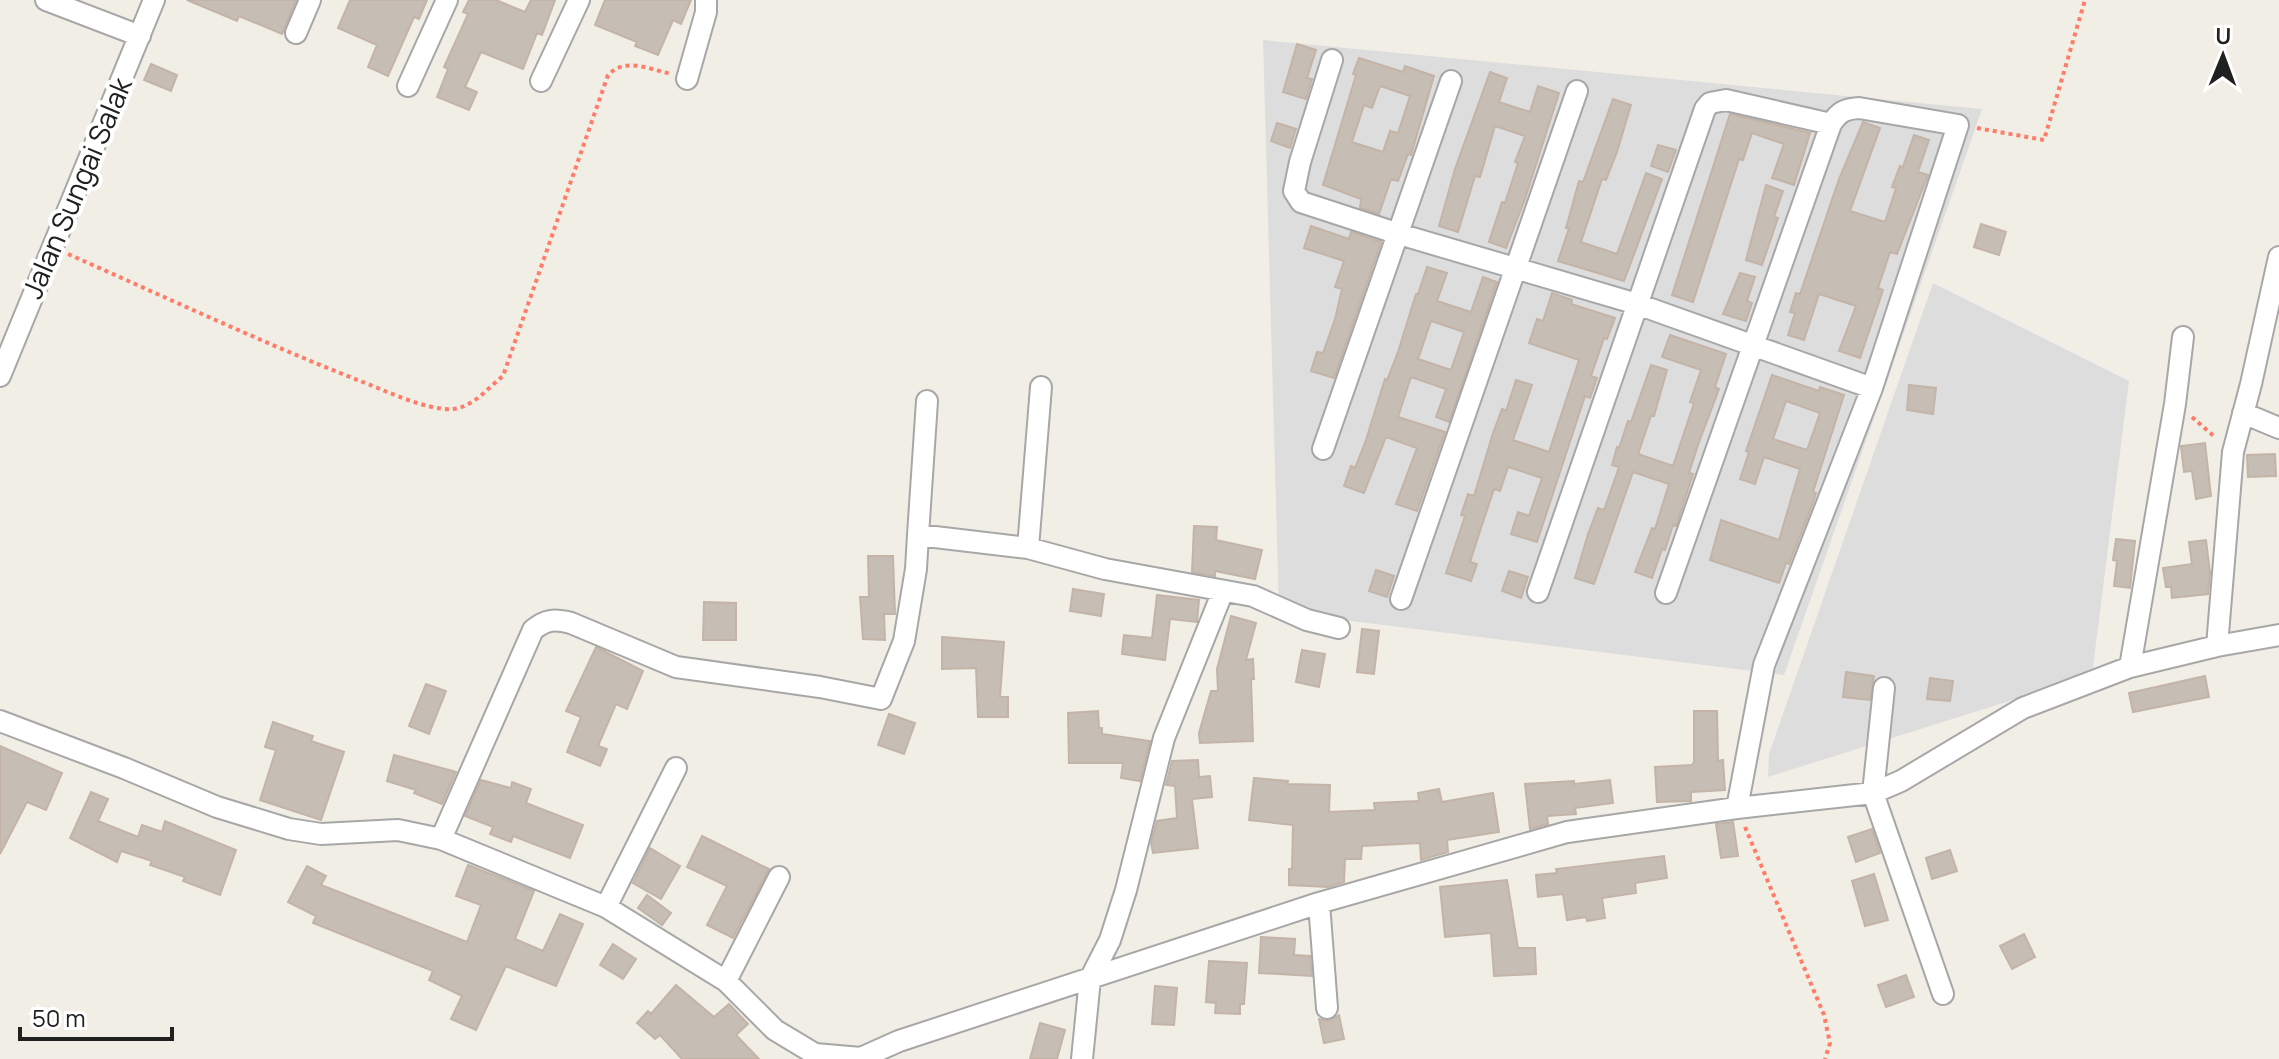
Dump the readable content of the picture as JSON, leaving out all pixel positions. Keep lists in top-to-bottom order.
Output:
{
  "streets": {
    "street": ["Jalan Sungai Salak"]
  },
  "scale_bar": "50 m",
  "north": "top"
}
